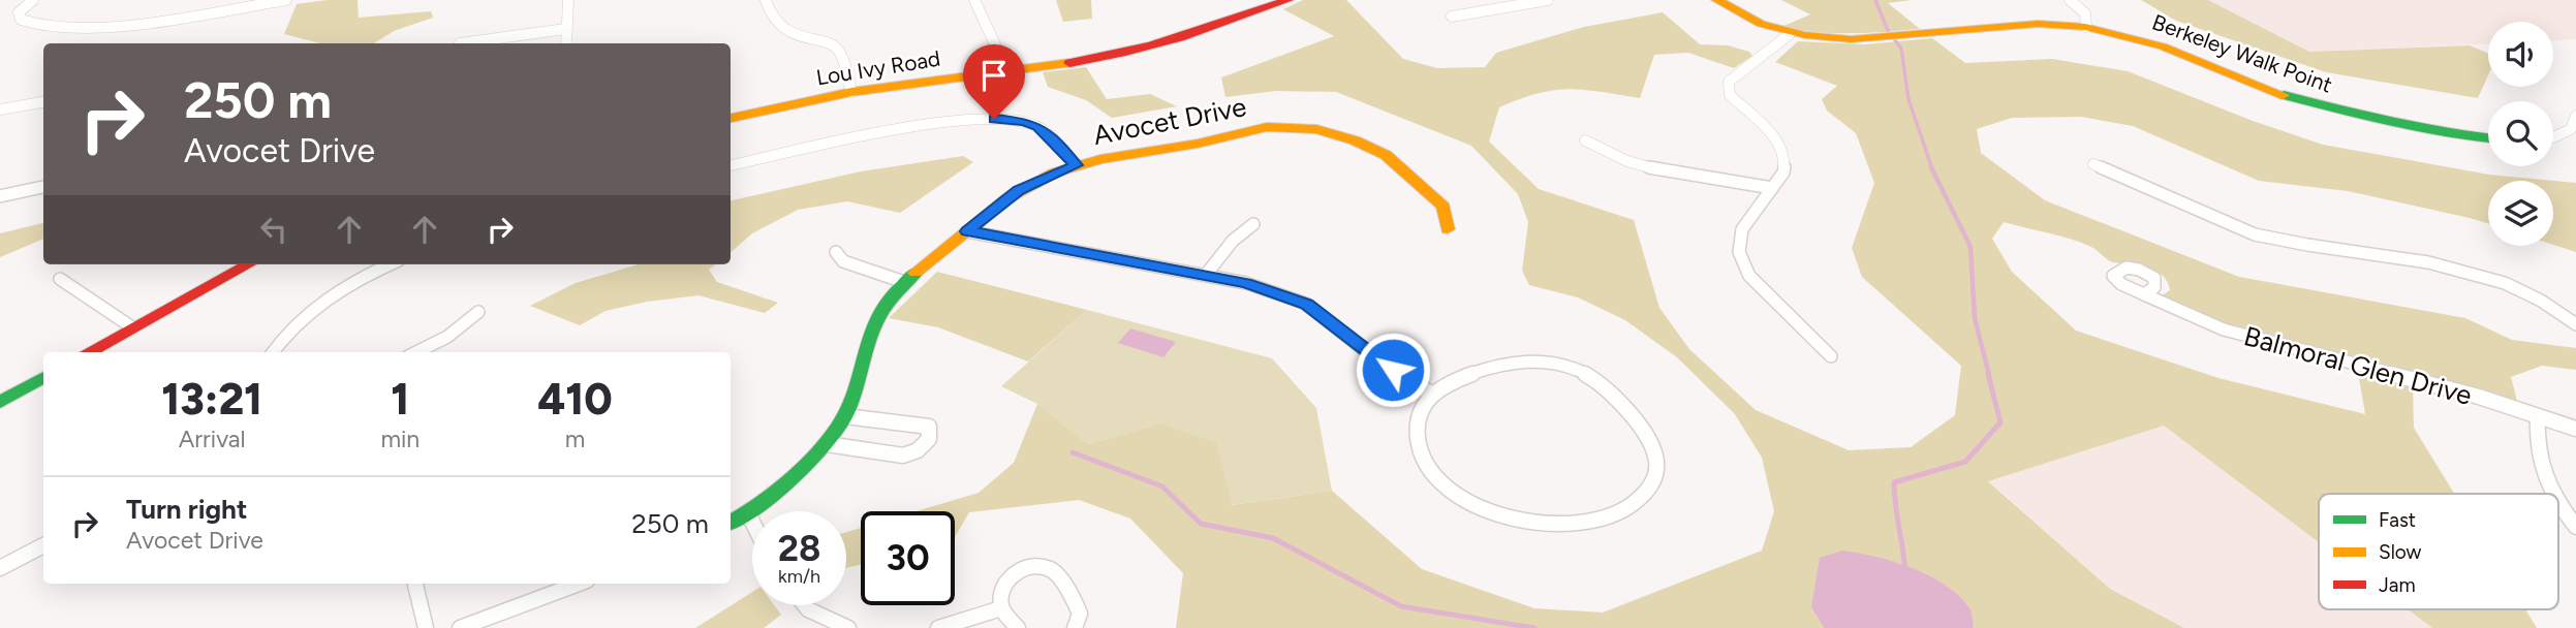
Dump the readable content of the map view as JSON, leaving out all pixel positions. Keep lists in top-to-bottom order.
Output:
{
  "streets": {
    "street": [
      "Berkeley Walk Point",
      "Lou Ivy Road",
      "Avocet Drive",
      "Balmoral Glen Drive"
    ]
  },
  "legend": ["Fast", "Slow", "Jam"],
  "page": {
    "turn": ["250 m", "Avocet Drive"],
    "eta": [
      "13:21",
      "Arrival",
      "1",
      "min",
      "410",
      "m"
    ],
    "list": [
      {
        "name": "Turn right",
        "note": "Avocet Drive",
        "value": "250 m"
      }
    ],
    "speed": "28 km/h",
    "limit": "30"
  }
}
